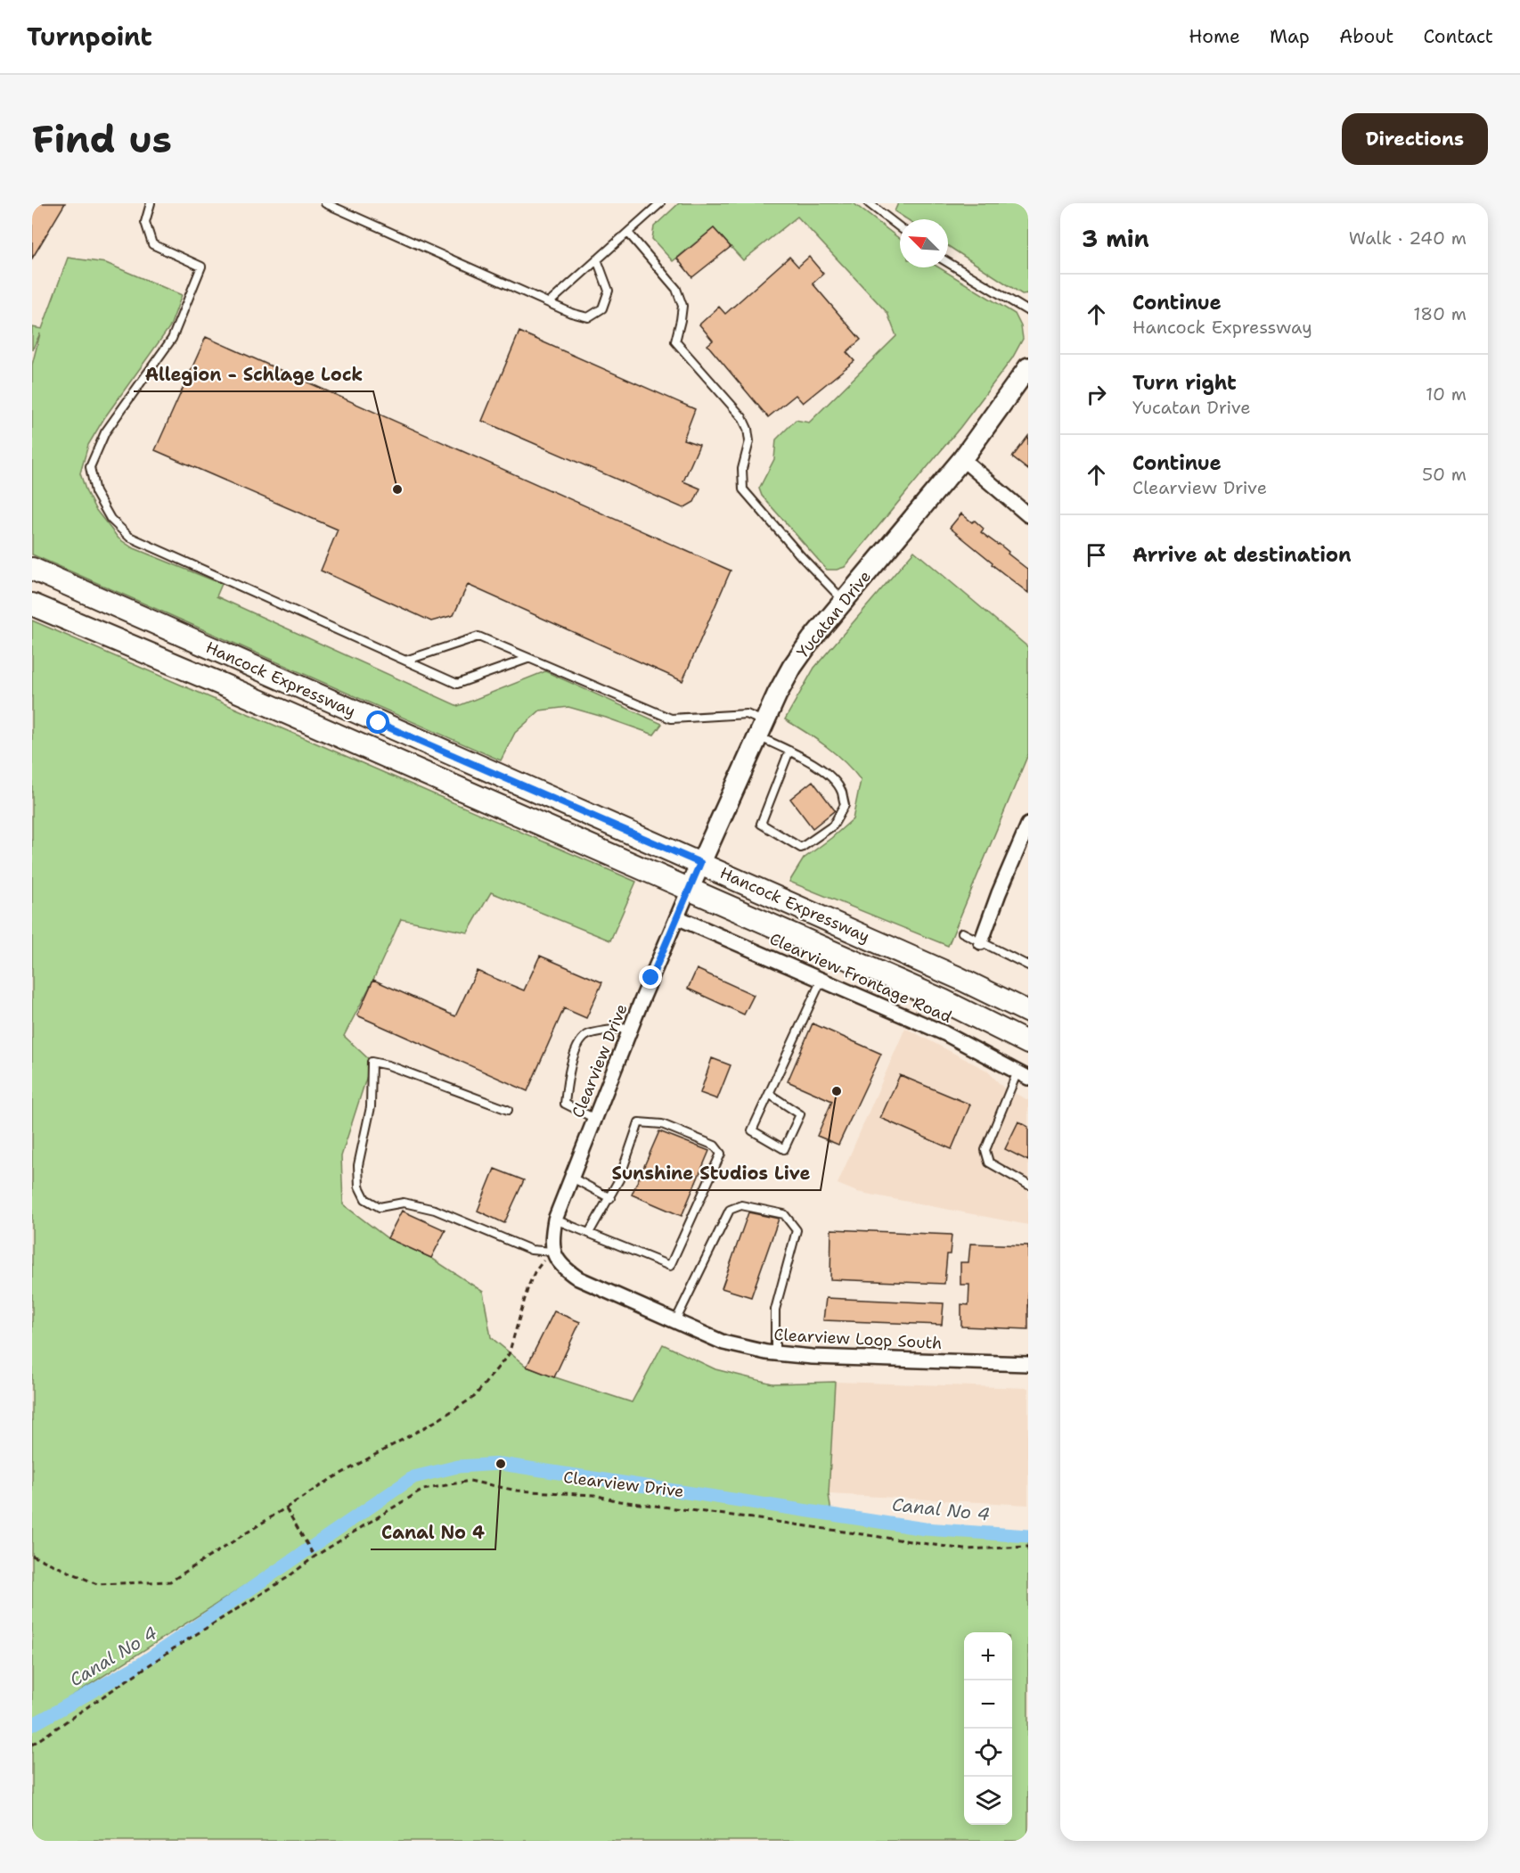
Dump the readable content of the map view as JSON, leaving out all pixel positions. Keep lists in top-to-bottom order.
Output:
{
  "streets": {
    "main road": ["Hancock Expressway"],
    "street": [
      "Yucatan Drive",
      "Clearview Frontage Road",
      "Clearview Drive",
      "Clearview Loop South"
    ]
  },
  "crossings": [
    ["Yucatan Drive", "Hancock Expressway"],
    ["Yucatan Drive", "Clearview Drive"],
    ["Hancock Expressway", "Clearview Drive"],
    ["Clearview Frontage Road", "Clearview Drive"],
    ["Clearview Drive", "Clearview Loop South"]
  ],
  "water": ["Canal No 4"],
  "places": ["Allegion - Schlage Lock", "Sunshine Studios Live", "Canal No 4"],
  "north": "top left",
  "page": {
    "header": "Turnpoint",
    "nav": [
      "Home",
      "Map",
      "About",
      "Contact"
    ],
    "buttons": "Directions",
    "title": "Find us",
    "heading": ["3 min", "Walk · 240 m"],
    "list": [
      ["Continue", "Hancock Expressway", "180 m"],
      ["Turn right", "Yucatan Drive", "10 m"],
      ["Continue", "Clearview Drive", "50 m"],
      "Arrive at destination"
    ],
    "map_buttons": ["+", "−"]
  }
}
